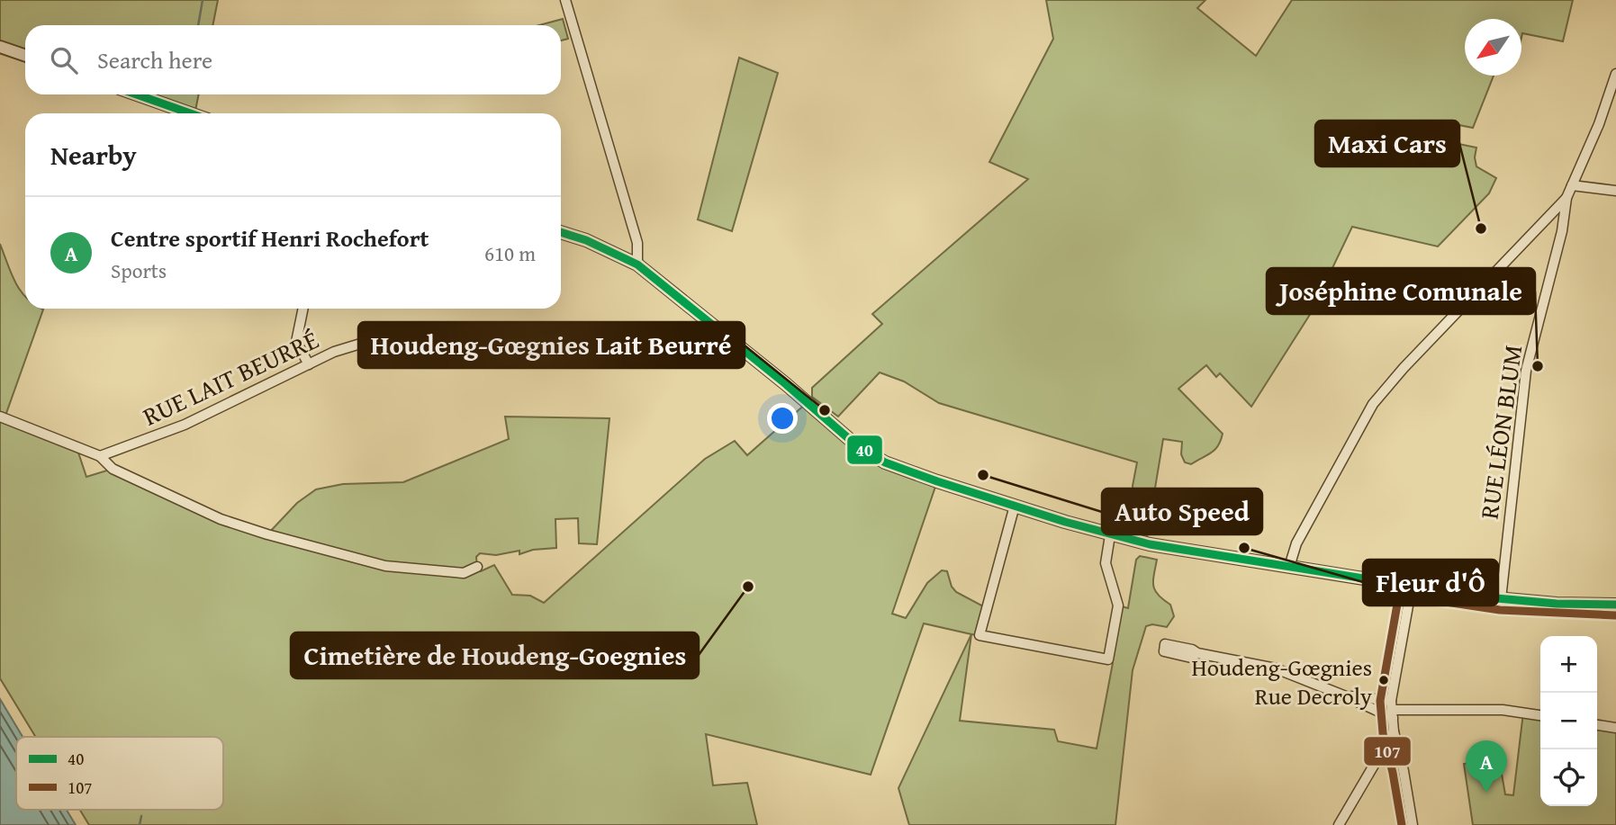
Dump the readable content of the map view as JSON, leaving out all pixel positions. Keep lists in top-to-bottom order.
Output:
{
  "streets": {
    "street": ["RUE LAIT BEURRÉ", "RUE LÉON BLUM"]
  },
  "places": [
    "Maxi Cars",
    "Joséphine Comunale",
    "Houdeng-Gœgnies Lait Beurré",
    "Auto Speed",
    "Fleur d'Ô",
    "Cimetière de Houdeng-Goegnies",
    "Houdeng-Gœgnies Rue Decroly"
  ],
  "lines": ["transit line 40", "transit line 107"],
  "legend": ["40", "107"],
  "north": "bottom left",
  "page": {
    "search": "Search here",
    "heading": "Nearby",
    "list": [
      {
        "mark": "A",
        "name": "Centre sportif Henri Rochefort",
        "note": "Sports",
        "value": "610 m"
      }
    ],
    "map_buttons": ["+", "−"],
    "pins": "A"
  }
}
